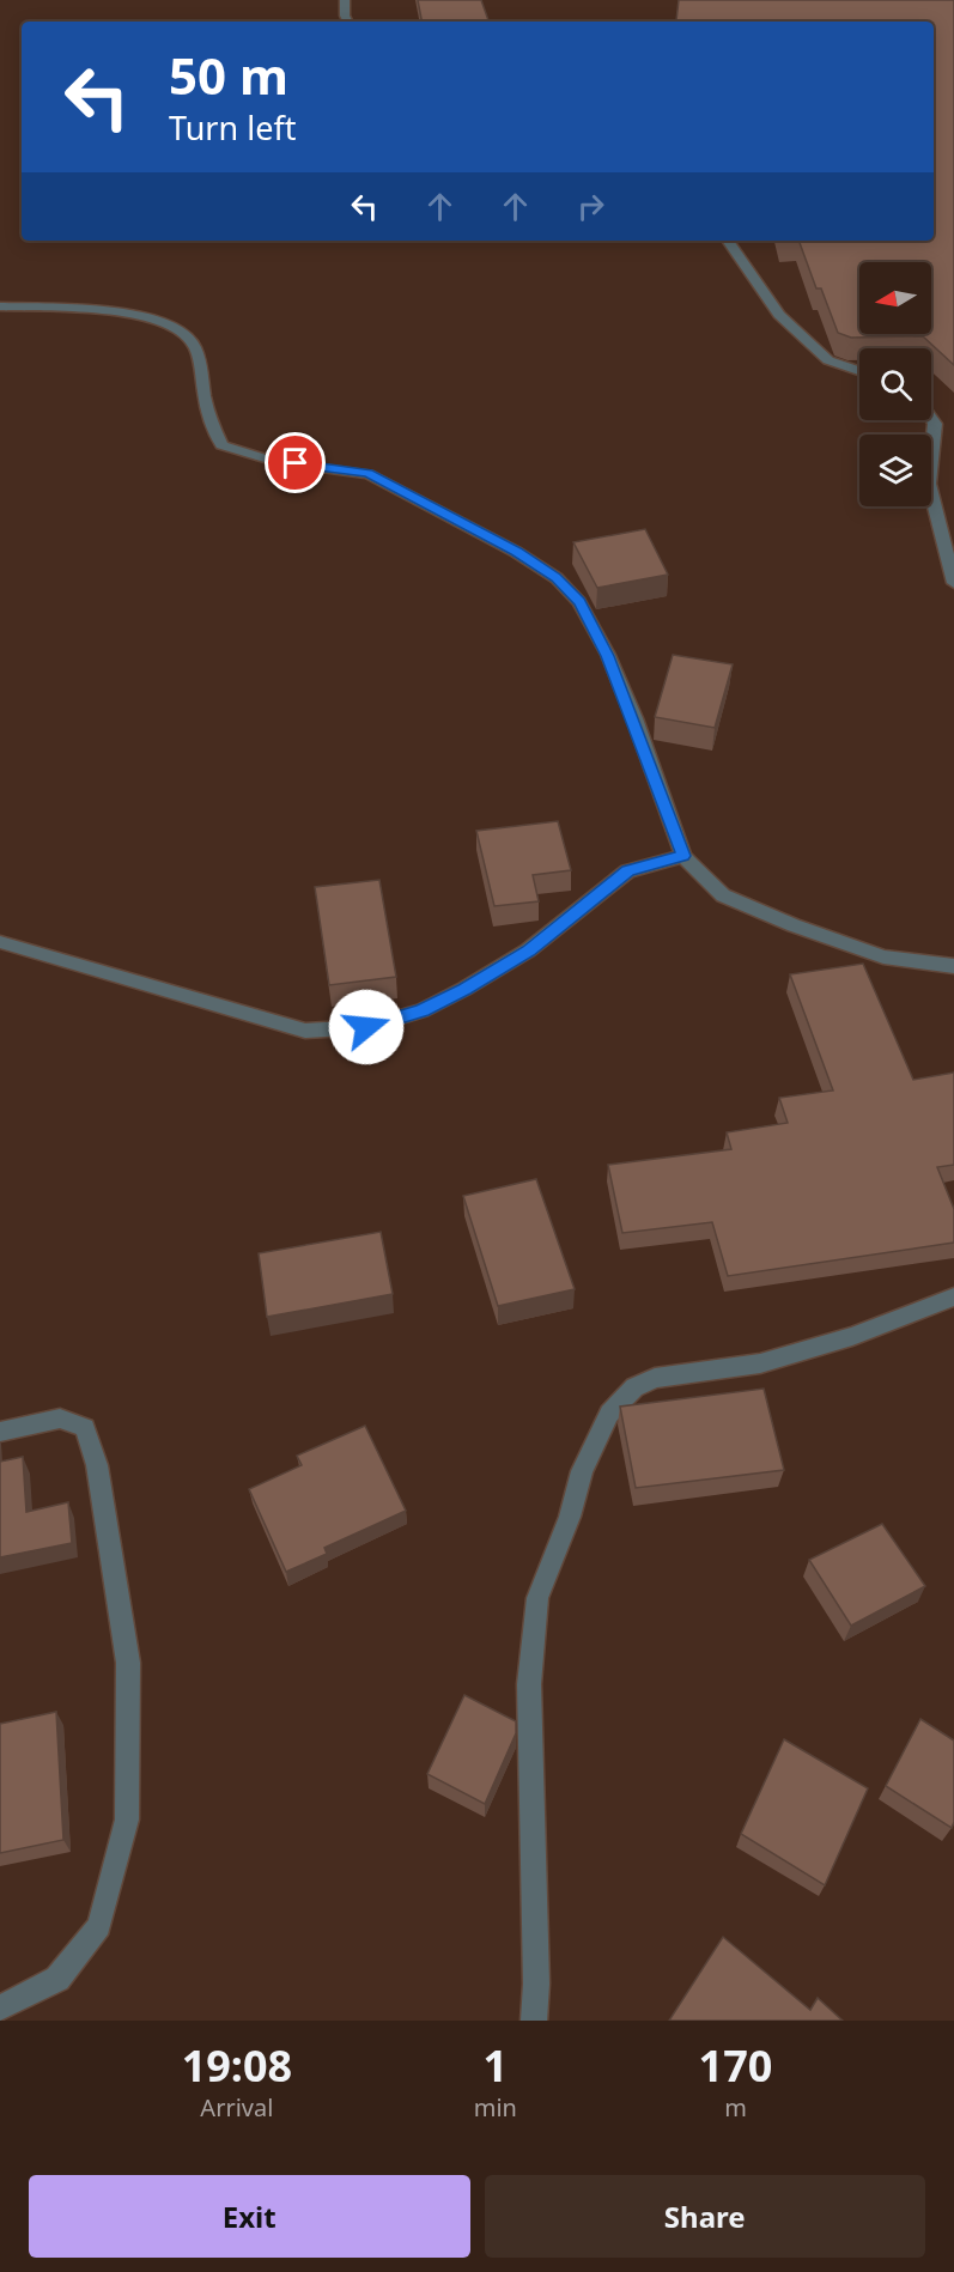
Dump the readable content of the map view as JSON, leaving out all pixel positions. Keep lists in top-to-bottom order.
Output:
{
  "north": "left",
  "page": {
    "turn": ["50 m", "Turn left"],
    "eta": [
      "19:08",
      "Arrival",
      "1",
      "min",
      "170",
      "m"
    ],
    "buttons": ["Exit", "Share"]
  }
}
